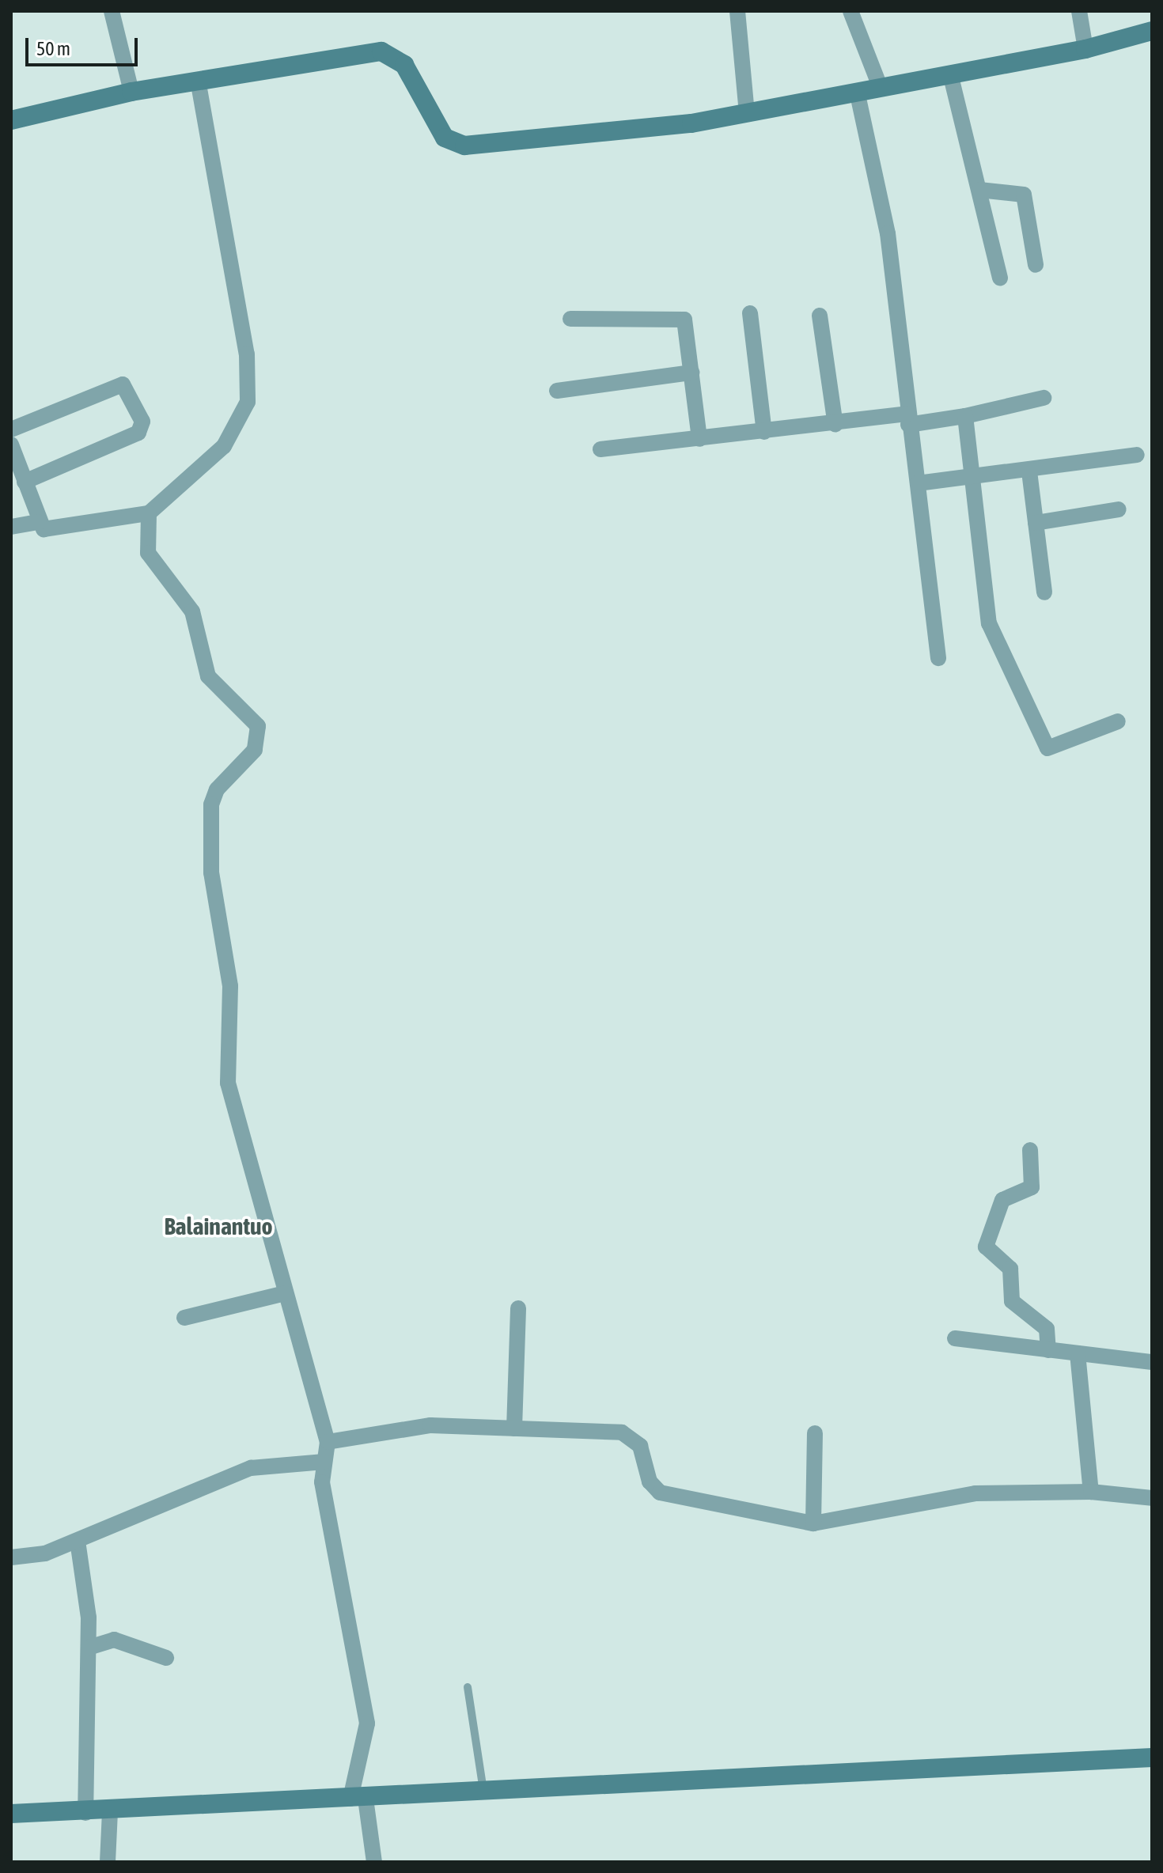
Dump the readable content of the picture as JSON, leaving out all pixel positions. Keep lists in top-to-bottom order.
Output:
{
  "districts": ["Balainantuo"],
  "scale_bar": "50 m"
}
